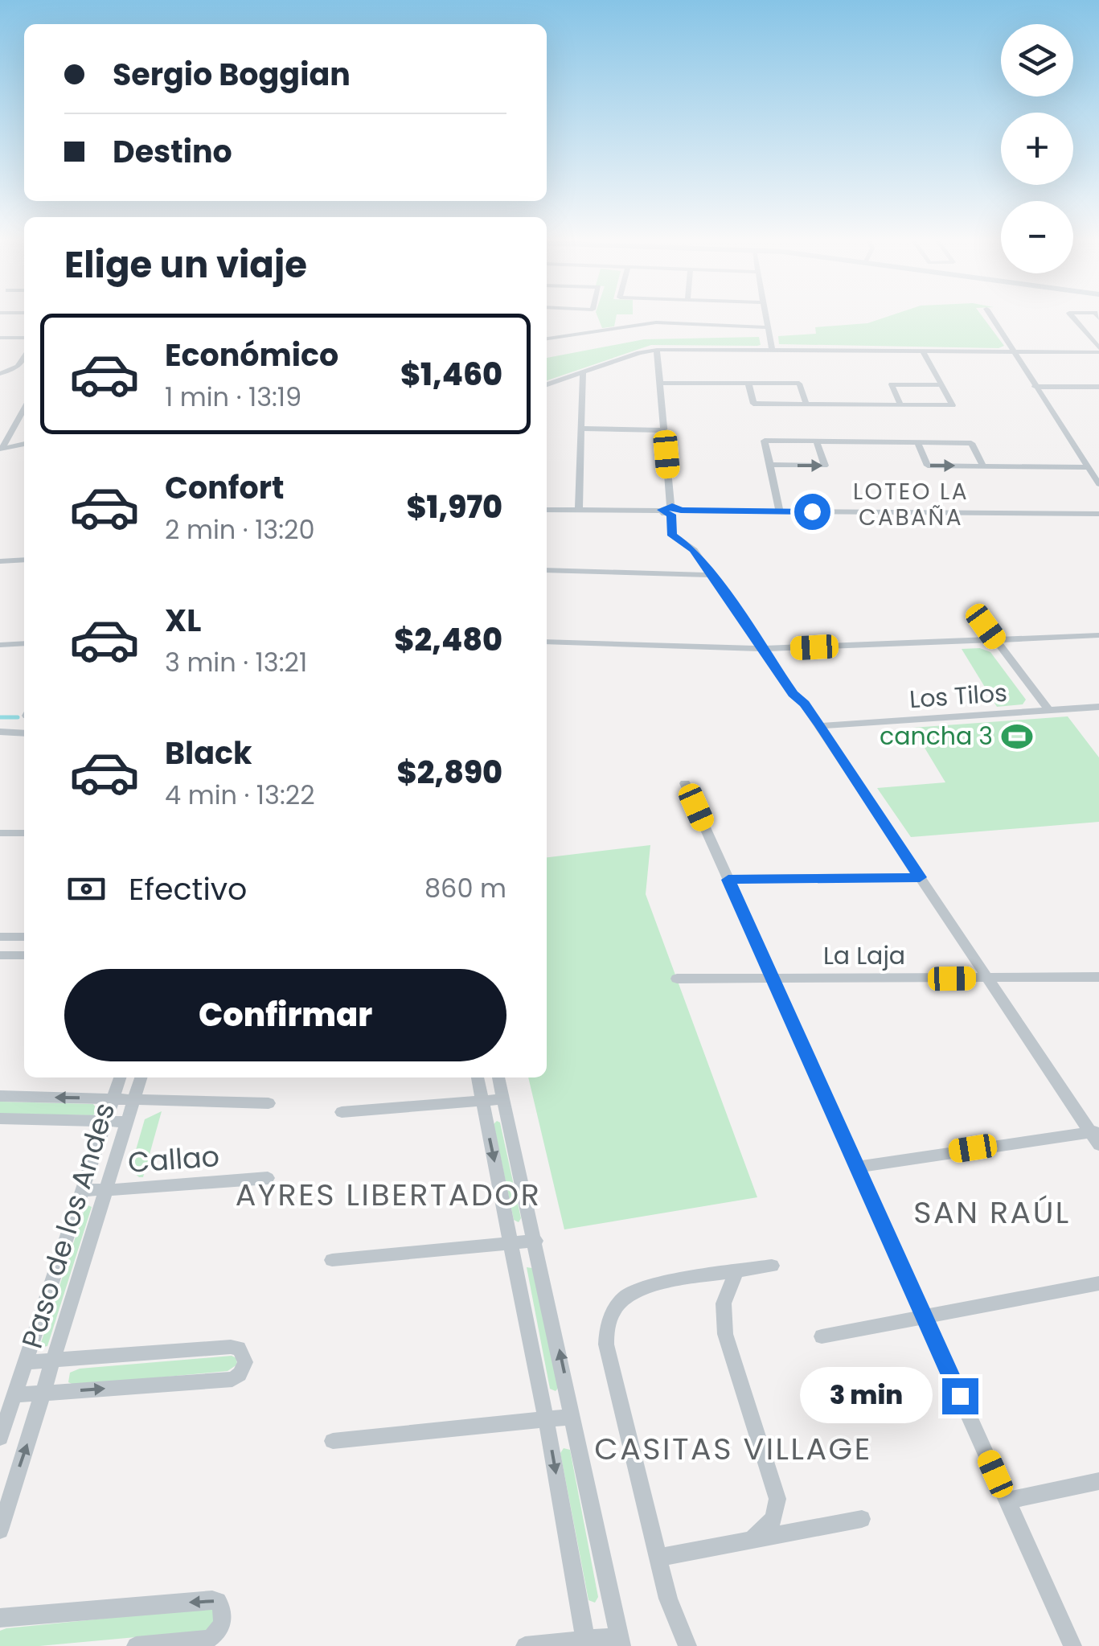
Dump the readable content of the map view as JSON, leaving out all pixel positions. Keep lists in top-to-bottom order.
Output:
{
  "streets": {
    "street": [
      "Los Tilos",
      "La Laja",
      "Callao",
      "Paso de los Andes"
    ]
  },
  "crossings": [
    ["Callao", "Paso de los Andes"]
  ],
  "districts": [
    "LOTEO LA CABAÑA",
    "AYRES LIBERTADOR",
    "SAN RAÚL",
    "CASITAS VILLAGE"
  ],
  "places": {
    "sports": ["cancha 3"]
  },
  "page": {
    "map_buttons": ["+", "−"],
    "banner": ["Sergio Boggian", "Destino"],
    "heading": "Elige un viaje",
    "list": [
      {
        "name": "Económico",
        "note": "1 min · 13:19",
        "value": "$1,460"
      },
      {
        "name": "Confort",
        "note": "2 min · 13:20",
        "value": "$1,970"
      },
      {
        "name": "XL",
        "note": "3 min · 13:21",
        "value": "$2,480"
      },
      {
        "name": "Black",
        "note": "4 min · 13:22",
        "value": "$2,890"
      }
    ],
    "pay": ["Efectivo", "860 m"],
    "buttons": "Confirmar",
    "bubble": "3 min"
  }
}
